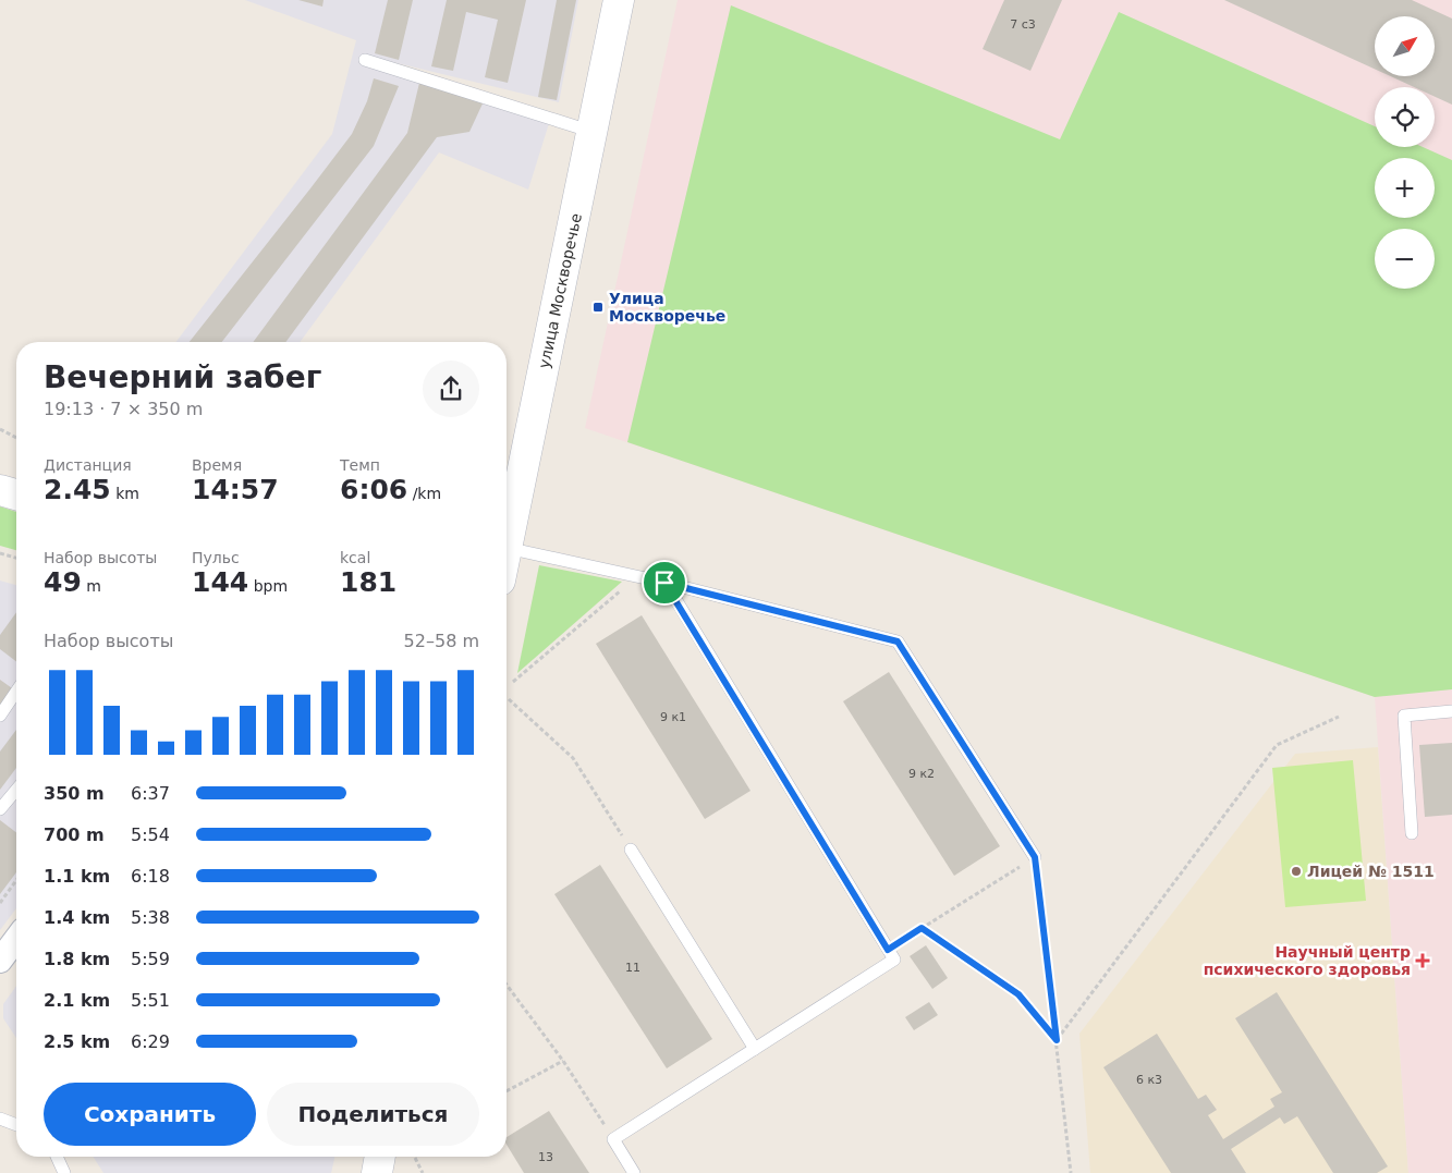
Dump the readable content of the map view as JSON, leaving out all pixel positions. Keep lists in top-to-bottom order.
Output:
{
  "streets": {
    "main road": ["улица Москворечье"]
  },
  "places": {
    "transit": ["Улица Москворечье"],
    "other": ["Лицей № 1511"],
    "health": ["Научный центр психического здоровья"]
  },
  "house_numbers": [
    "7 с3",
    "9 к1",
    "9 к2",
    "11",
    "6 к3",
    "13"
  ],
  "north": "top right",
  "page": {
    "map_buttons": ["+", "−"],
    "heading": ["Вечерний забег", "19:13 · 7 × 350 m"],
    "stats": [
      ["Дистанция", "2.45 km"],
      ["Время", "14:57"],
      ["Темп", "6:06 /km"],
      ["Набор высоты", "49 m"],
      ["Пульс", "144 bpm"],
      ["kcal", "181"]
    ],
    "chart": ["Набор высоты", "52–58 m"],
    "list": [
      {
        "name": "350 m",
        "note": "6:37"
      },
      {
        "name": "700 m",
        "note": "5:54"
      },
      {
        "name": "1.1 km",
        "note": "6:18"
      },
      {
        "name": "1.4 km",
        "note": "5:38"
      },
      {
        "name": "1.8 km",
        "note": "5:59"
      },
      {
        "name": "2.1 km",
        "note": "5:51"
      },
      {
        "name": "2.5 km",
        "note": "6:29"
      }
    ],
    "buttons": ["Сохранить", "Поделиться"]
  }
}
